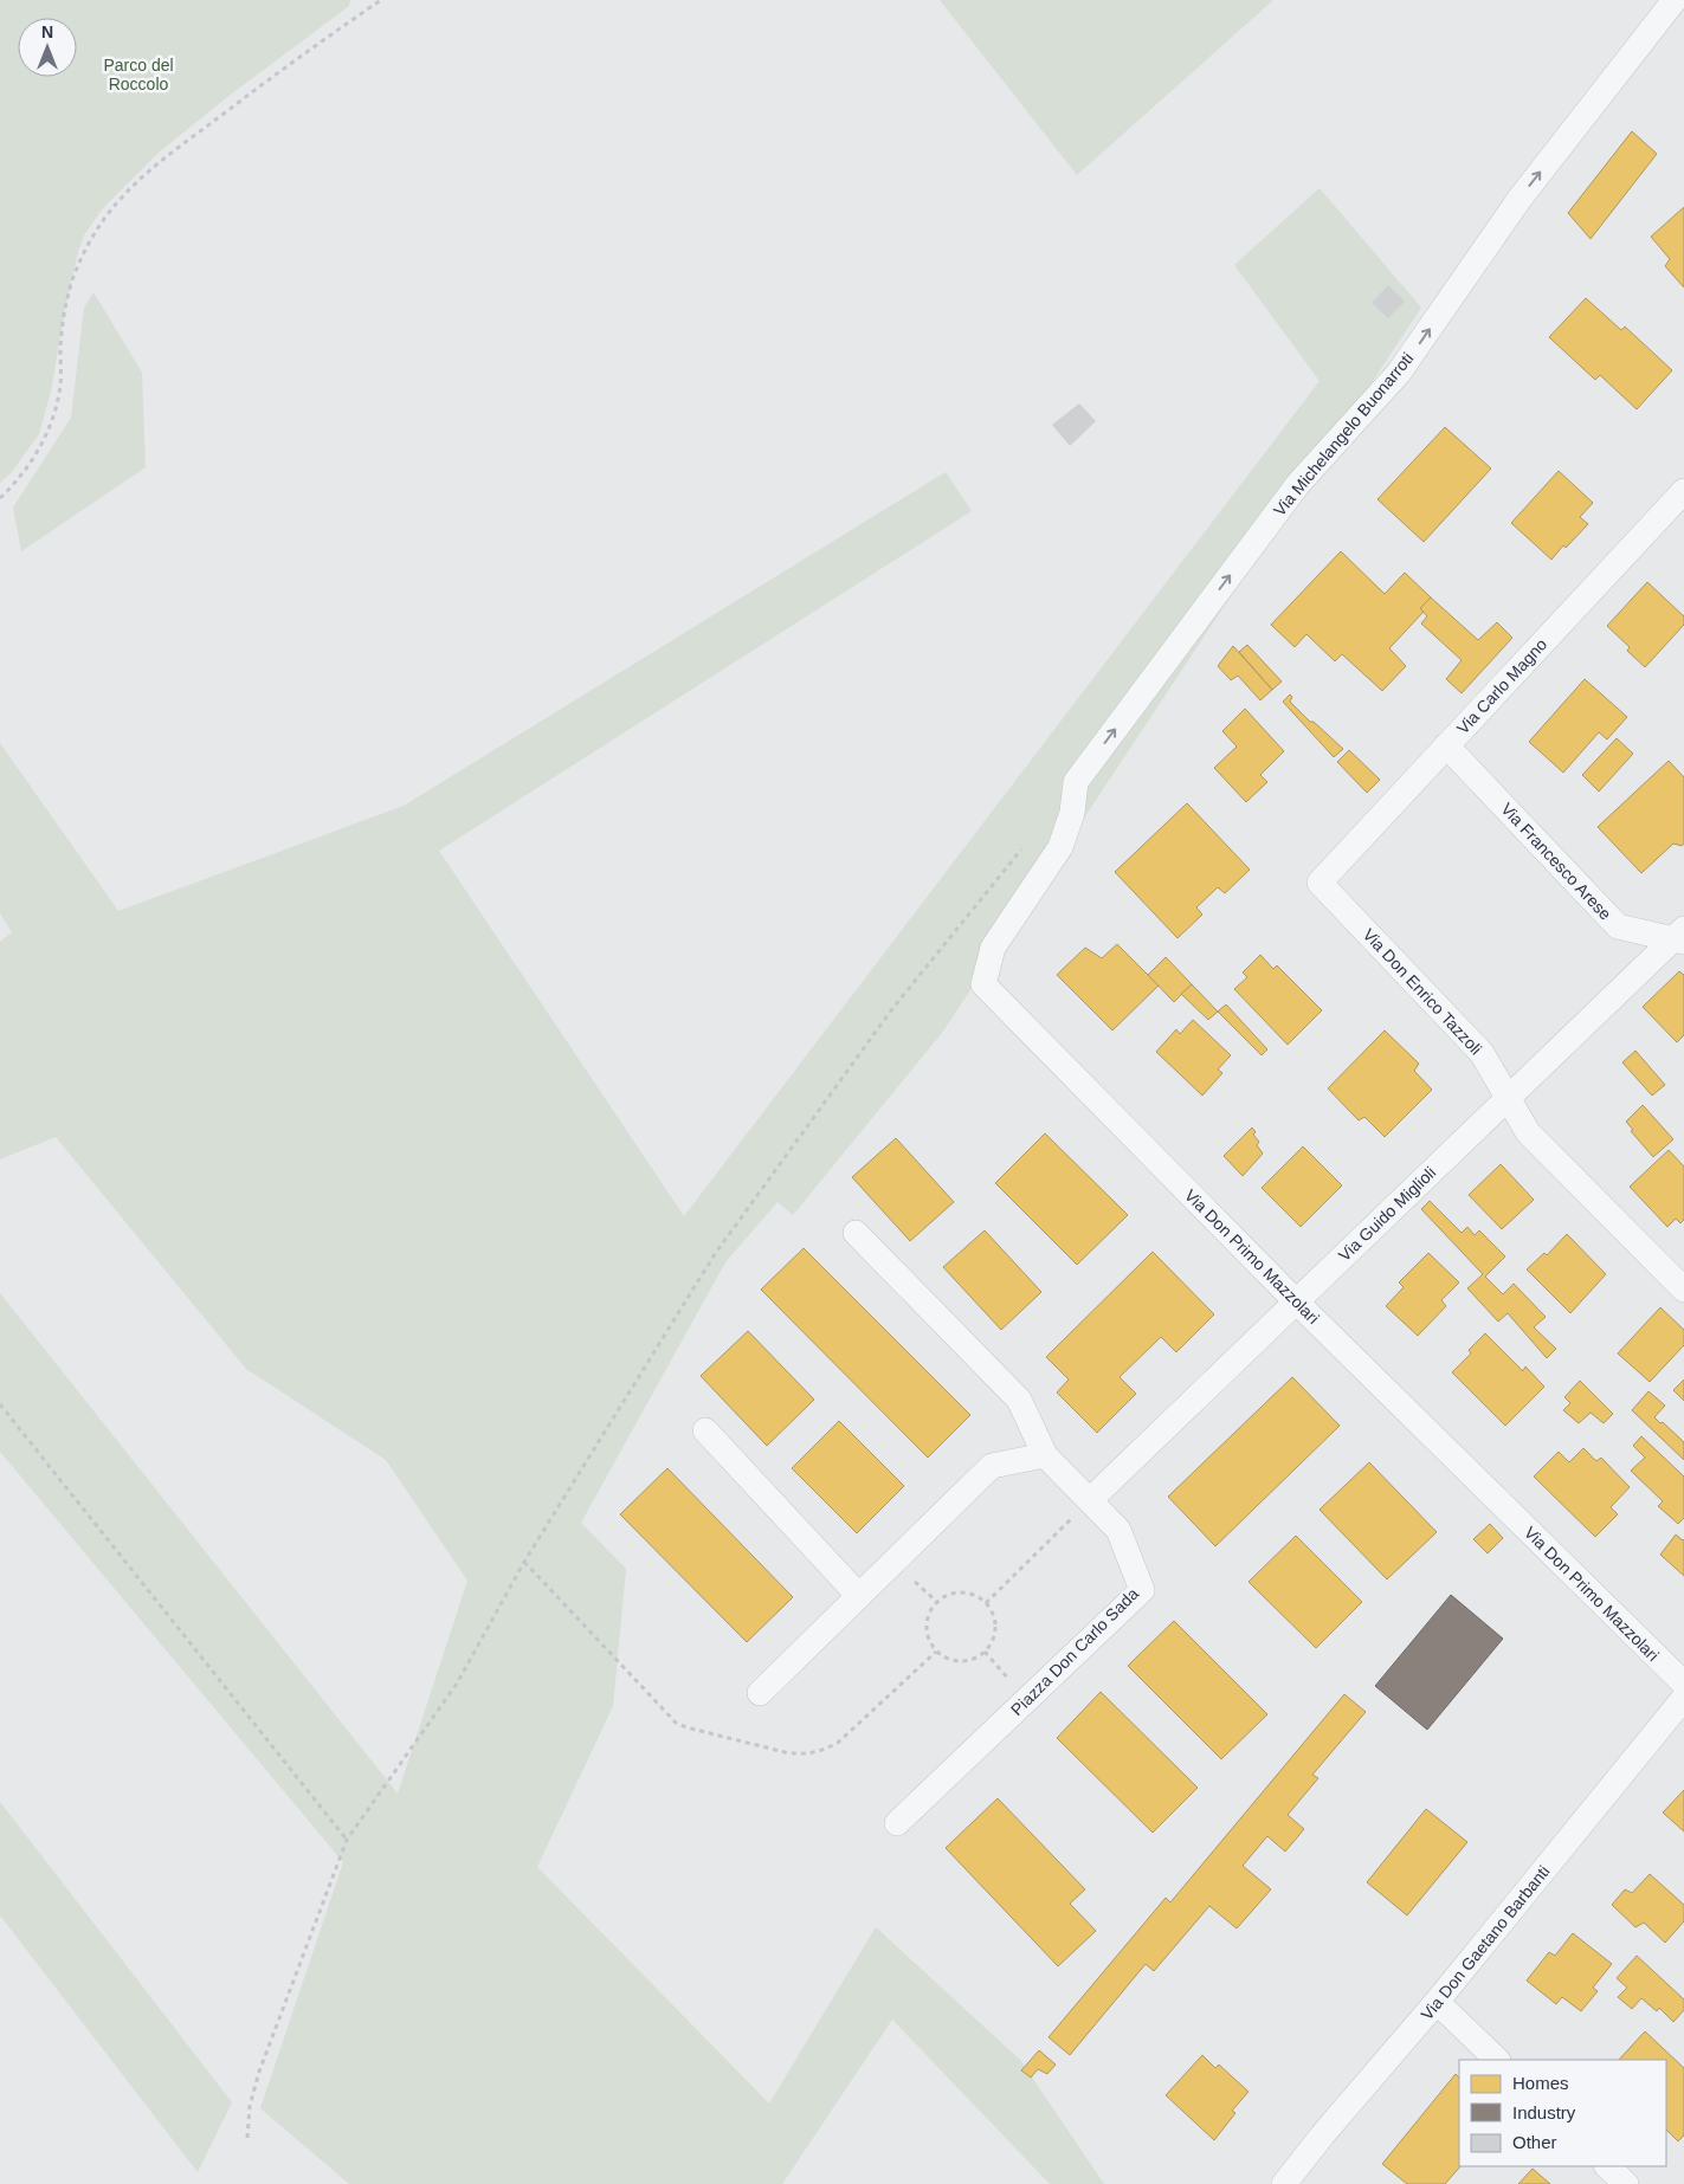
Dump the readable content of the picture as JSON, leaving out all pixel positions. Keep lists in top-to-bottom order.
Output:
{
  "streets": {
    "street": [
      "Via Michelangelo Buonarroti",
      "Via Carlo Magno",
      "Via Francesco Arese",
      "Via Don Enrico Tazzoli",
      "Via Guido Miglioli",
      "Via Don Primo Mazzolari",
      "Piazza Don Carlo Sada",
      "Via Don Gaetano Barbanti"
    ]
  },
  "crossings": [
    ["Via Michelangelo Buonarroti", "Via Don Primo Mazzolari"],
    ["Via Carlo Magno", "Via Francesco Arese"],
    ["Via Carlo Magno", "Via Don Enrico Tazzoli"],
    ["Via Francesco Arese", "Via Guido Miglioli"],
    ["Via Don Enrico Tazzoli", "Via Guido Miglioli"],
    ["Via Guido Miglioli", "Via Don Primo Mazzolari"],
    ["Via Guido Miglioli", "Piazza Don Carlo Sada"]
  ],
  "one_way": ["Via Michelangelo Buonarroti"],
  "parks": ["Parco del Roccolo"],
  "legend": ["Homes", "Industry", "Other"],
  "north": "top"
}
